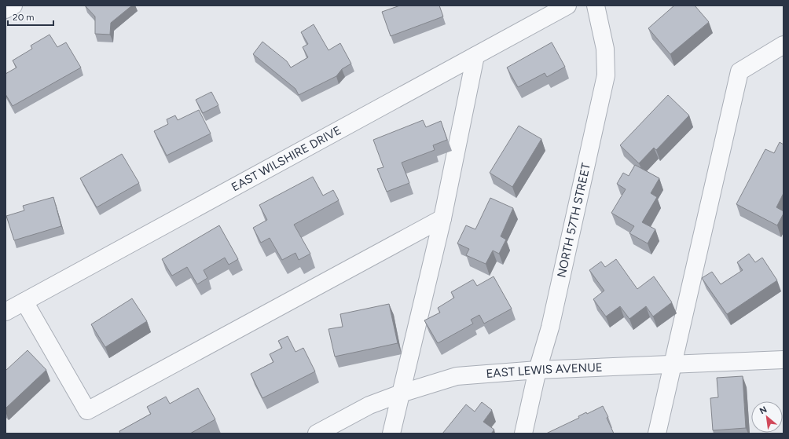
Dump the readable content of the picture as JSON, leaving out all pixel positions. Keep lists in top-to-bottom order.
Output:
{
  "streets": {
    "street": ["EAST WILSHIRE DRIVE", "NORTH 57TH STREET", "EAST LEWIS AVENUE"]
  },
  "crossings": [
    ["NORTH 57TH STREET", "EAST LEWIS AVENUE"]
  ],
  "scale_bar": "20 m",
  "north": "top left"
}
